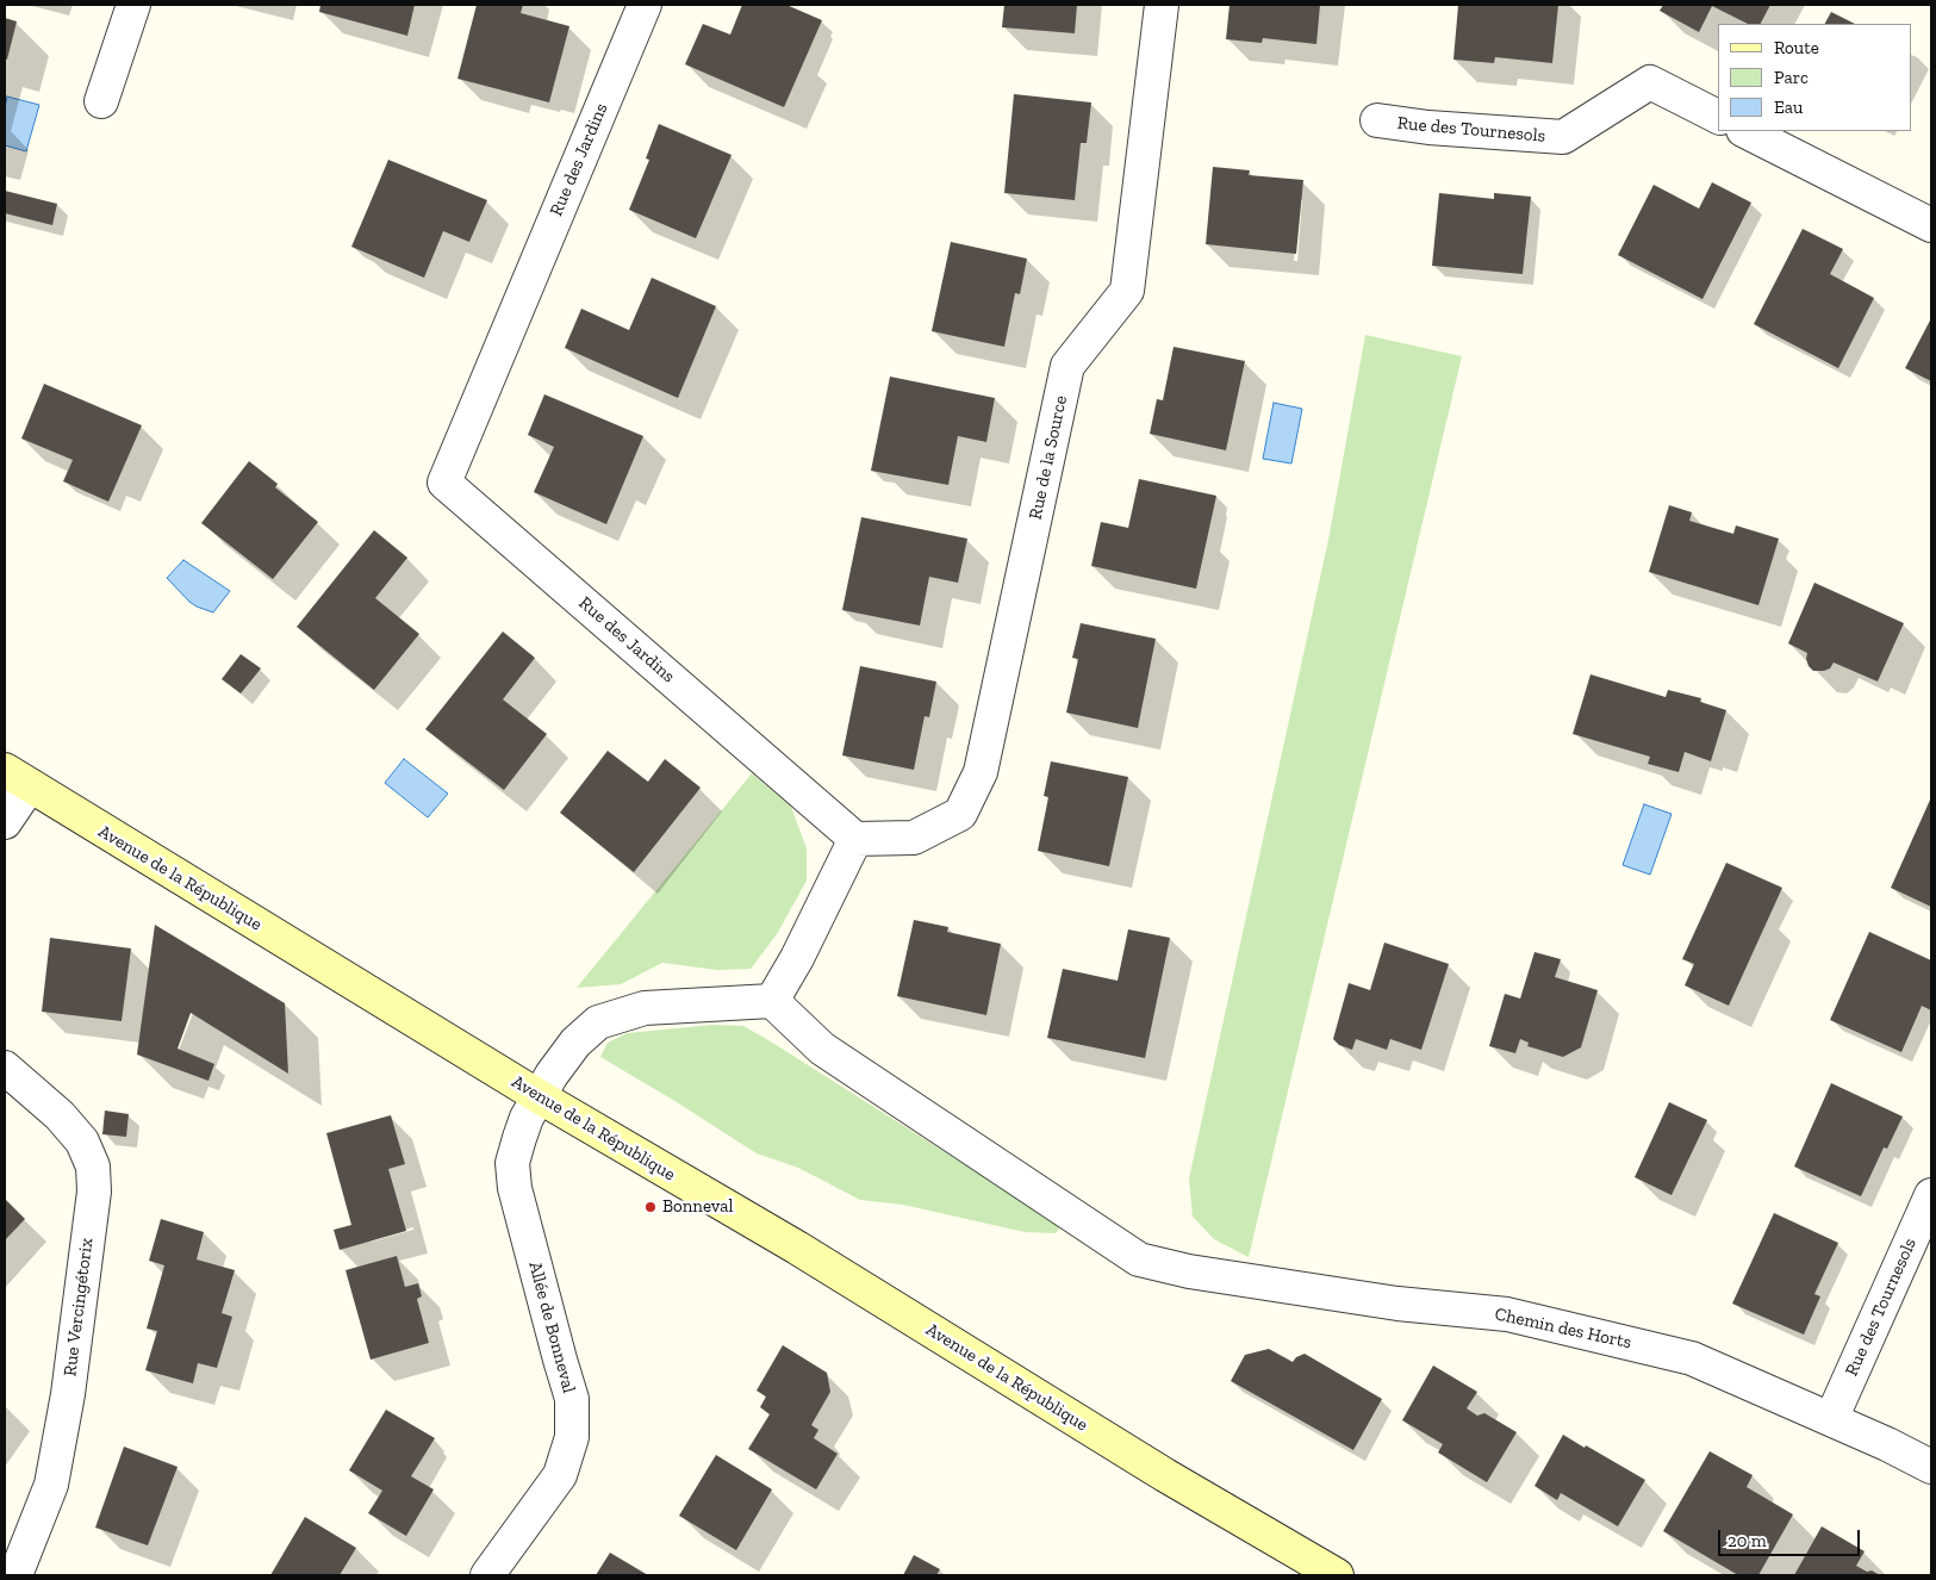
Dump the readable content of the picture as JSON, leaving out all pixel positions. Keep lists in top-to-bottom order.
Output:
{
  "streets": {
    "street": [
      "Rue des Tournesols",
      "Rue des Jardins",
      "Rue de la Source",
      "Avenue de la République",
      "Rue Vercingétorix",
      "Allée de Bonneval",
      "Chemin des Horts"
    ]
  },
  "crossings": [
    ["Rue des Tournesols", "Chemin des Horts"],
    ["Rue des Jardins", "Rue de la Source"],
    ["Avenue de la République", "Allée de Bonneval"]
  ],
  "places": ["Bonneval"],
  "legend": ["Route", "Parc", "Eau"],
  "scale_bar": "20 m"
}
